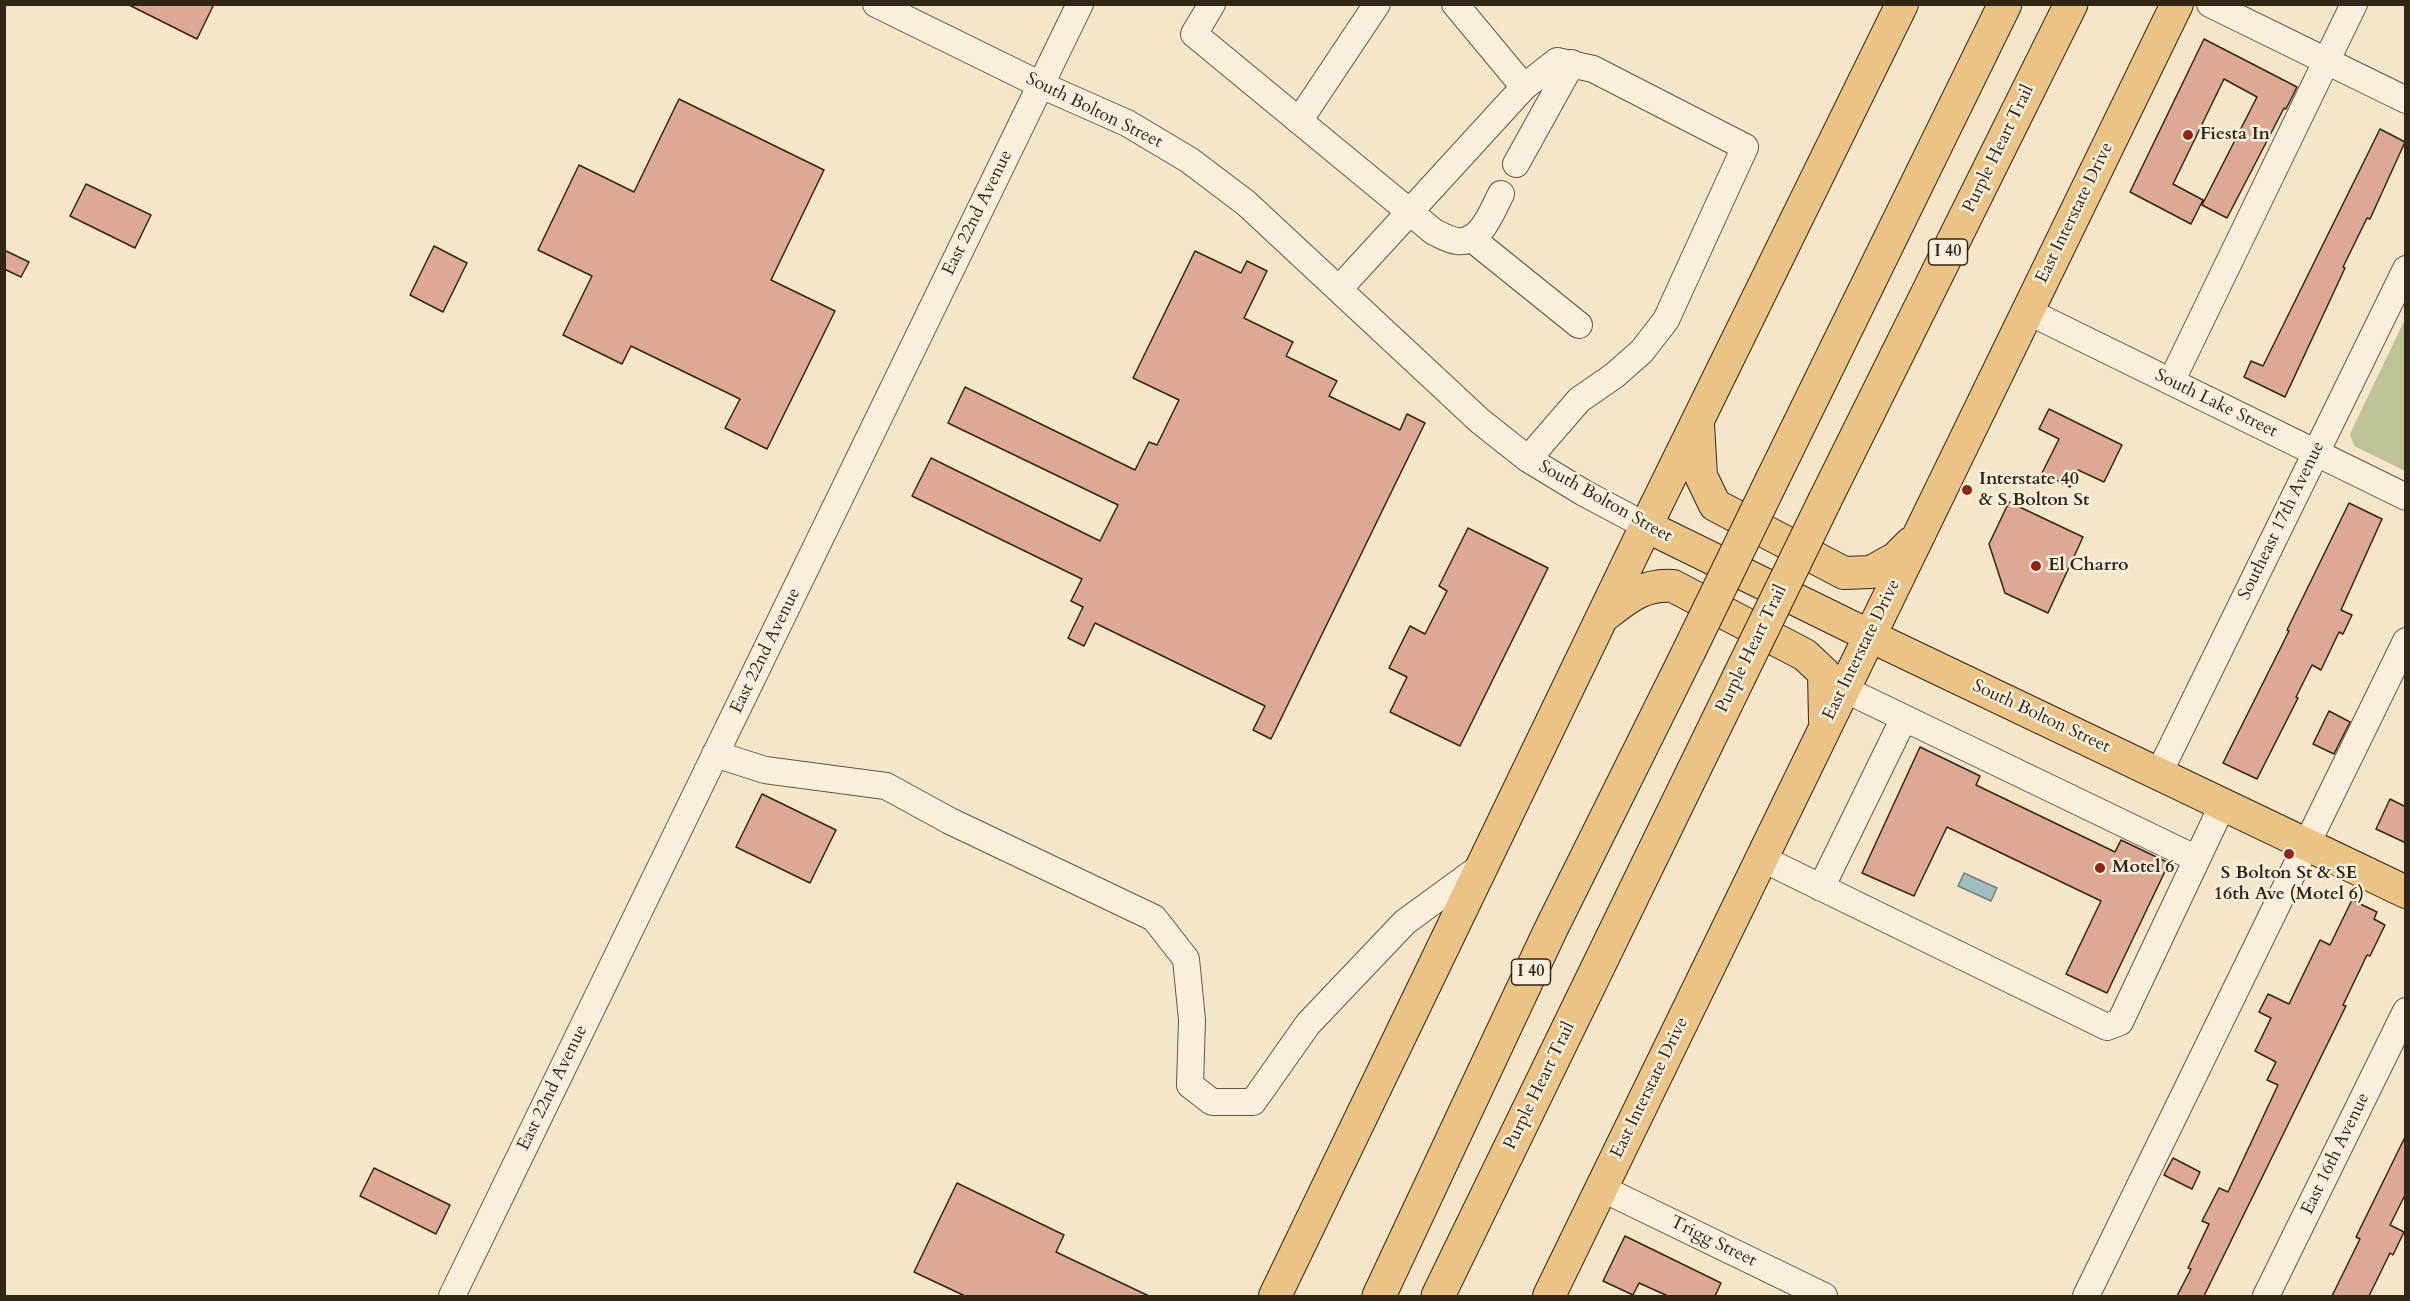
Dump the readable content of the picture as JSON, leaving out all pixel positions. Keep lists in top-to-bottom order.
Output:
{
  "streets": {
    "highway": ["Purple Heart Trail", "I 40"],
    "main road": ["South Bolton Street", "East Interstate Drive"],
    "street": [
      "East 22nd Avenue",
      "South Lake Street",
      "Southeast 17th Avenue",
      "East 16th Avenue",
      "Trigg Street"
    ]
  },
  "crossings": [
    ["South Bolton Street", "East 22nd Avenue"],
    ["South Bolton Street", "East Interstate Drive"],
    ["South Bolton Street", "Southeast 17th Avenue"],
    ["East Interstate Drive", "South Lake Street"],
    ["East Interstate Drive", "Trigg Street"],
    ["South Lake Street", "Southeast 17th Avenue"]
  ],
  "places": [
    "Fiesta In",
    "Interstate 40 & S Bolton St",
    "El Charro",
    "S Bolton St & SE 16th Ave (Motel 6)",
    "Motel 6"
  ]
}
